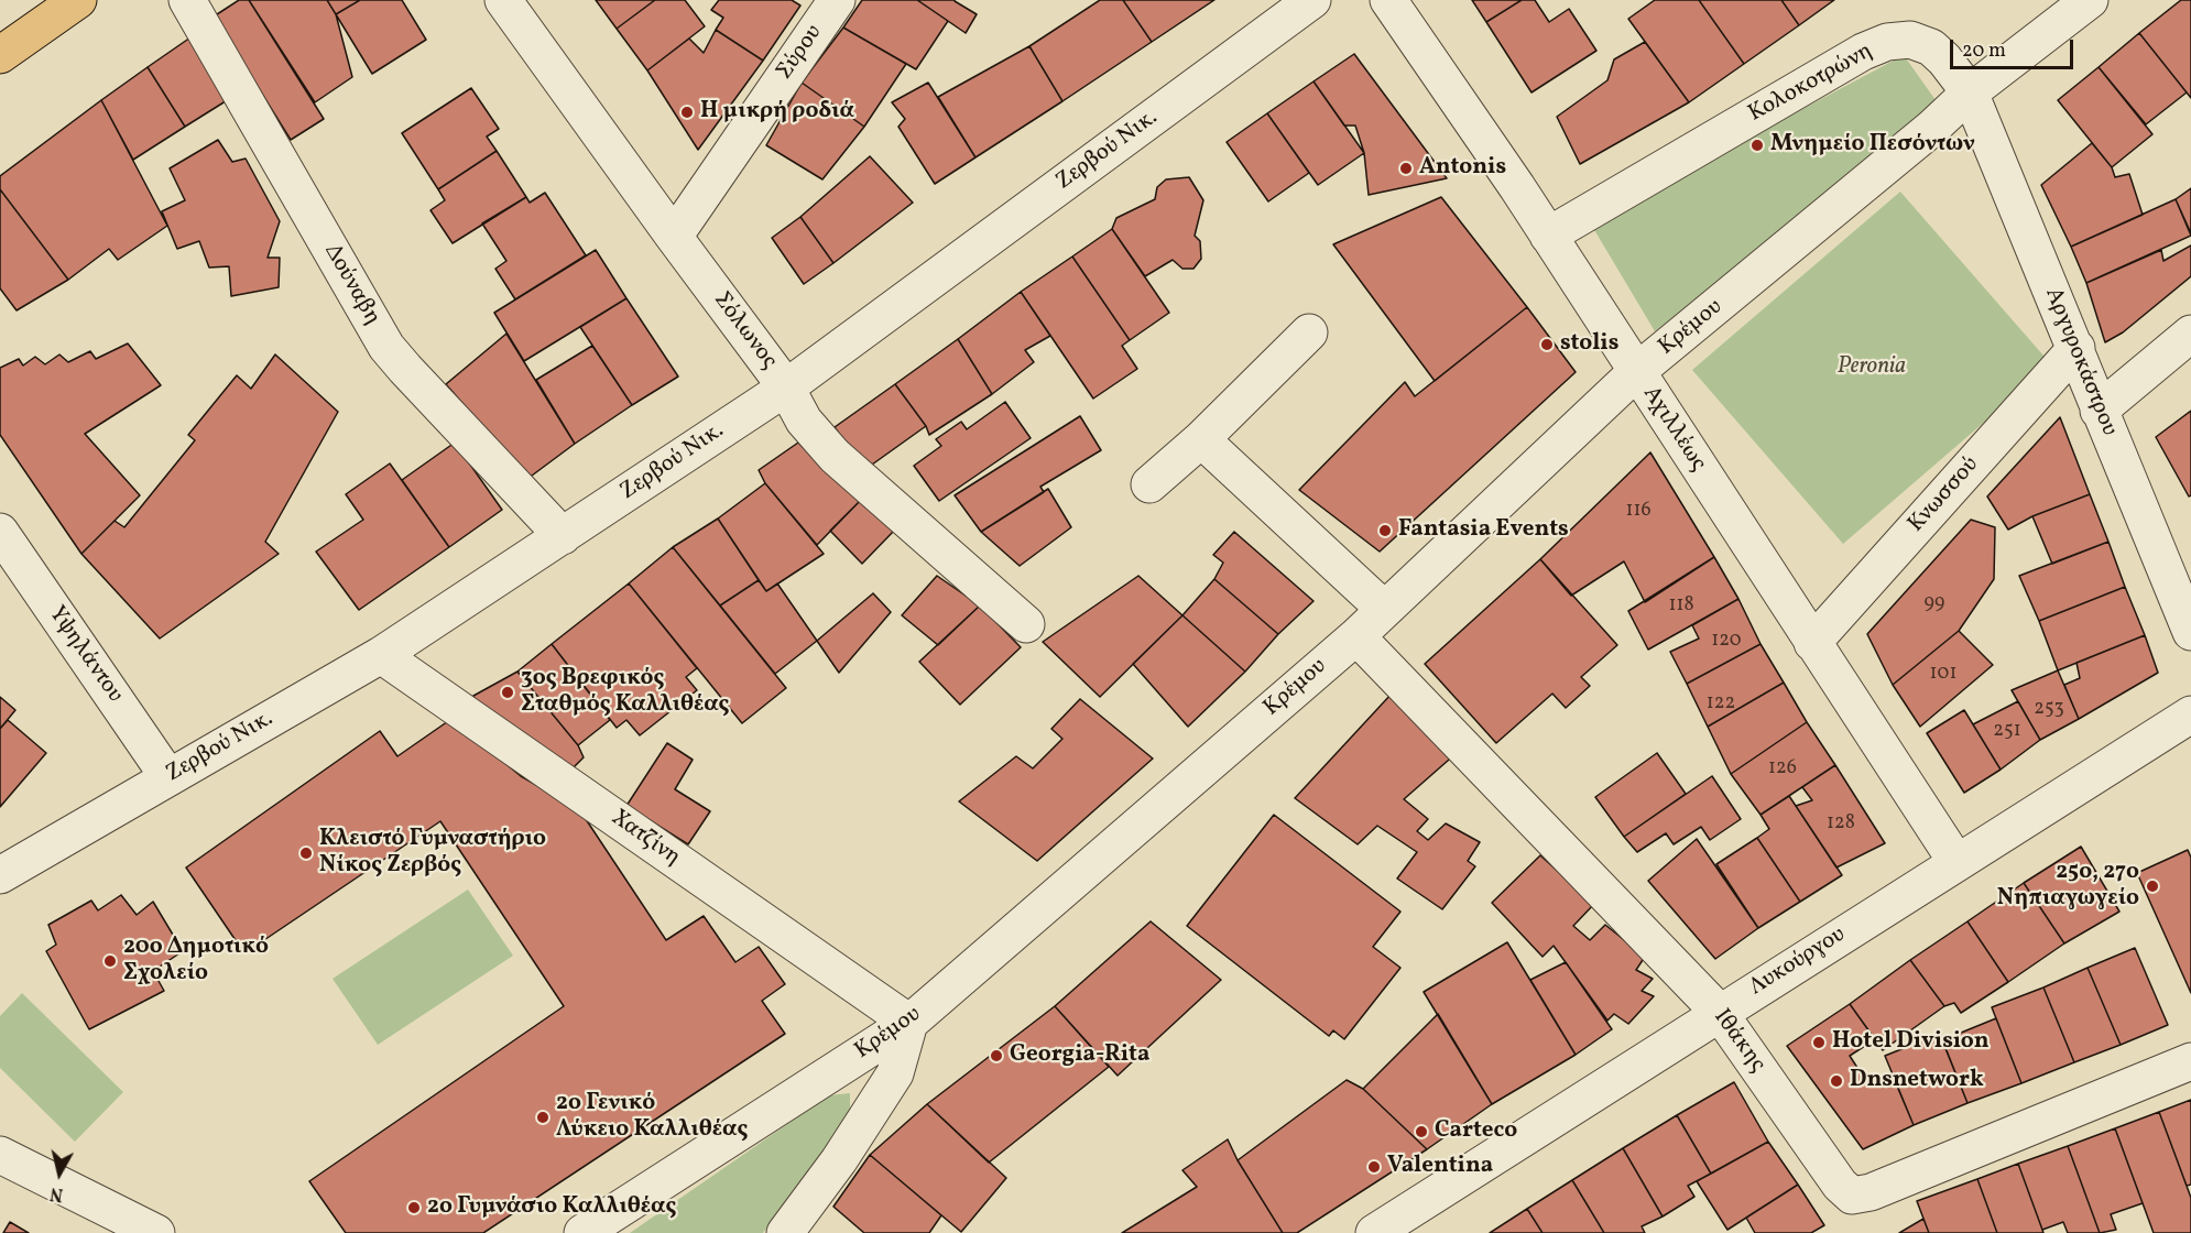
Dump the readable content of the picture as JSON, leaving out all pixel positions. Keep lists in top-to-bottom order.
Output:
{
  "streets": {
    "street": [
      "Σύρου",
      "Κολοκοτρώνη",
      "Ζερβού Νικ.",
      "Δούναβη",
      "Κρέμου",
      "Σόλωνος",
      "Αργυροκάστρου",
      "Αχιλλέως",
      "Κνωσσού",
      "Υψηλάντου",
      "Χατζίνη",
      "Λυκούργου",
      "Ιθάκης"
    ]
  },
  "crossings": [
    ["Σύρου", "Σόλωνος"],
    ["Κολοκοτρώνη", "Κρέμου"],
    ["Κολοκοτρώνη", "Αργυροκάστρου"],
    ["Κολοκοτρώνη", "Αχιλλέως"],
    ["Ζερβού Νικ.", "Δούναβη"],
    ["Ζερβού Νικ.", "Σόλωνος"],
    ["Ζερβού Νικ.", "Υψηλάντου"],
    ["Ζερβού Νικ.", "Χατζίνη"],
    ["Κρέμου", "Αργυροκάστρου"],
    ["Κρέμου", "Αχιλλέως"],
    ["Κρέμου", "Χατζίνη"],
    ["Κρέμου", "Ιθάκης"],
    ["Αργυροκάστρου", "Κνωσσού"],
    ["Αχιλλέως", "Κνωσσού"],
    ["Αχιλλέως", "Λυκούργου"],
    ["Λυκούργου", "Ιθάκης"]
  ],
  "parks": ["Peronia"],
  "places": [
    "Η μικρή ροδιά",
    "Μνημείο Πεσόντων",
    "Antonis",
    "stolis",
    "Fantasia Events",
    "3ος Βρεφικός Σταθμός Καλλιθέας",
    "Κλειστό Γυμναστήριο Νίκος Ζερβός",
    "25ο, 27ο Νηπιαγωγείο",
    "20ο Δημοτικό Σχολείο",
    "Hotel Division",
    "Georgia-Rita",
    "Dnsnetwork",
    "2ο Γενικό Λύκειο Καλλιθέας",
    "Carteco",
    "Valentina",
    "2ο Γυμνάσιο Καλλιθέας"
  ],
  "house_numbers": [
    "116",
    "99",
    "118",
    "120",
    "101",
    "122",
    "253",
    "251",
    "126",
    "128"
  ],
  "scale_bar": "20 m",
  "north": "bottom"
}
